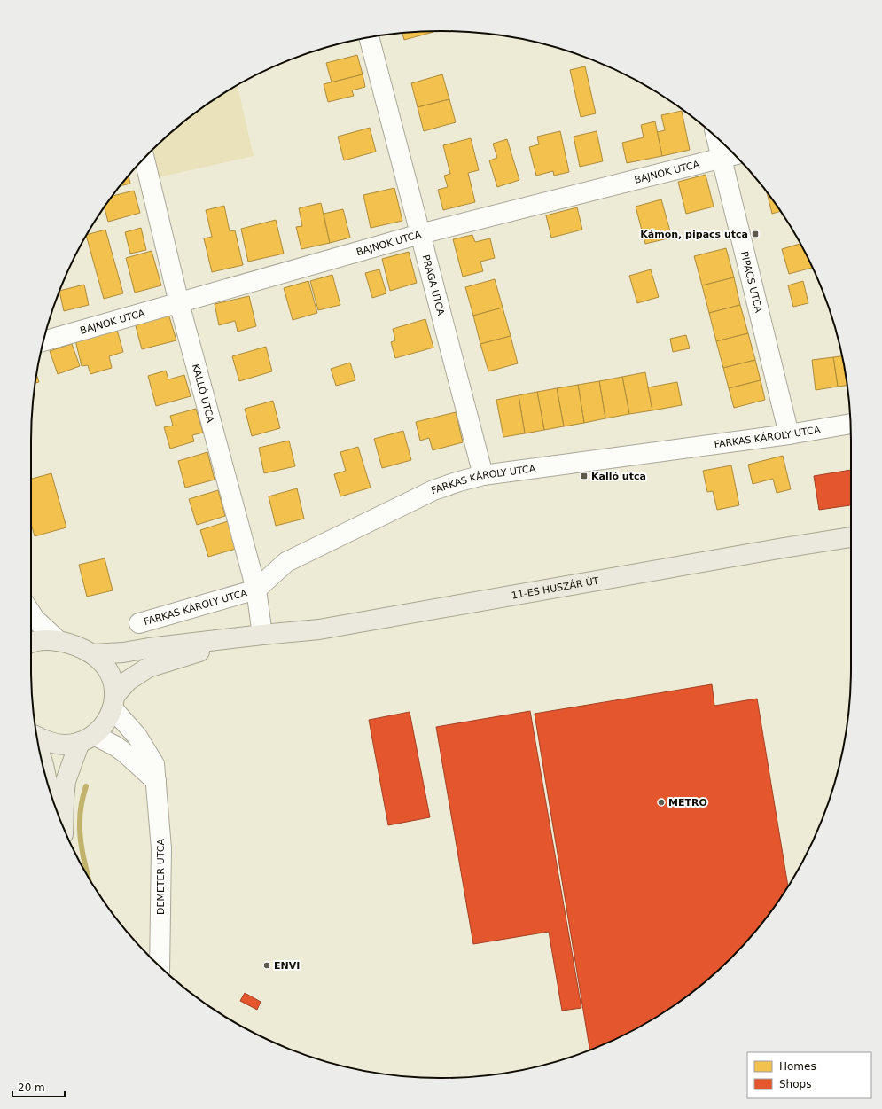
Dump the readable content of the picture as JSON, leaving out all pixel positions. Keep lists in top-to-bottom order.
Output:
{
  "streets": {
    "main road": ["11-ES HUSZÁR ÚT"],
    "street": [
      "BAJNOK UTCA",
      "PIPACS UTCA",
      "PRÁGA UTCA",
      "KALLÓ UTCA",
      "FARKAS KÁROLY UTCA",
      "DEMETER UTCA"
    ]
  },
  "crossings": [
    ["BAJNOK UTCA", "PIPACS UTCA"],
    ["BAJNOK UTCA", "PRÁGA UTCA"],
    ["BAJNOK UTCA", "KALLÓ UTCA"],
    ["PIPACS UTCA", "FARKAS KÁROLY UTCA"],
    ["PRÁGA UTCA", "FARKAS KÁROLY UTCA"],
    ["KALLÓ UTCA", "FARKAS KÁROLY UTCA"],
    ["KALLÓ UTCA", "11-ES HUSZÁR ÚT"]
  ],
  "places": {
    "transit": ["Kámon, pipacs utca", "Kalló utca"],
    "other": ["METRO", "ENVI"]
  },
  "legend": ["Homes", "Shops"],
  "scale_bar": "20 m"
}
